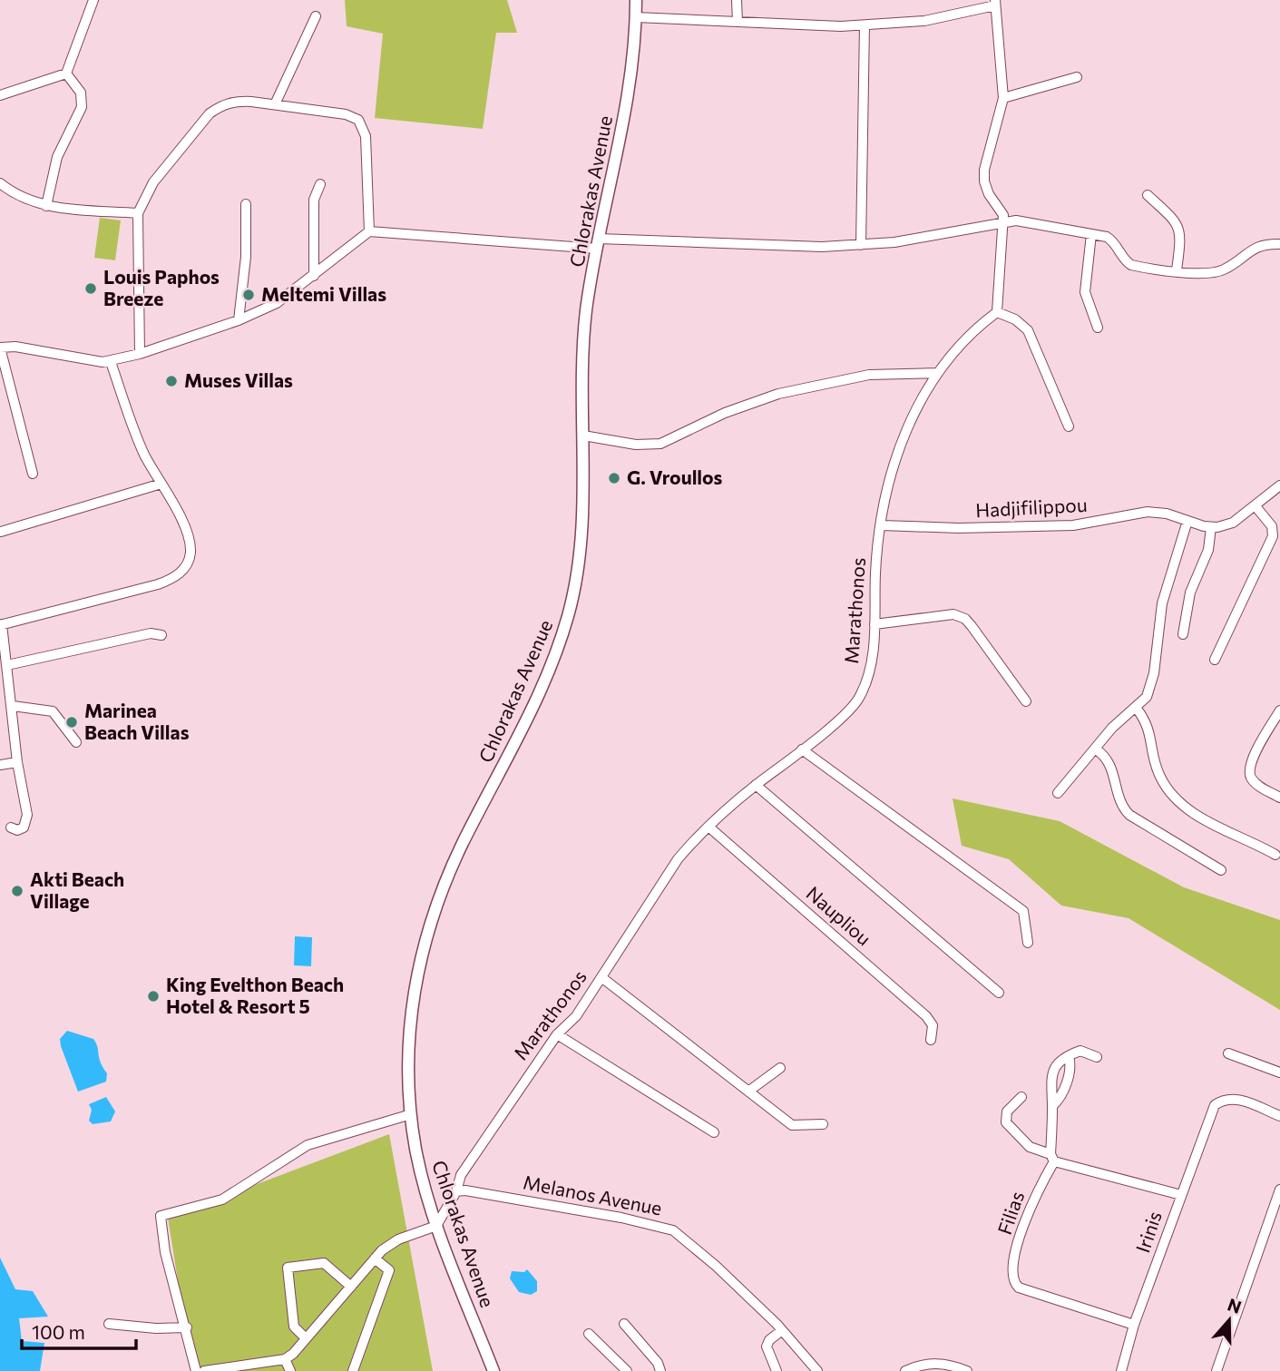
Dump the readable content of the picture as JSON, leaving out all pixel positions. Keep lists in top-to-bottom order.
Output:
{
  "streets": {
    "main road": ["Chlorakas Avenue"],
    "street": [
      "Hadjifilippou",
      "Marathonos",
      "Naupliou",
      "Melanos Avenue",
      "Filias",
      "Irinis"
    ]
  },
  "crossings": [
    ["Chlorakas Avenue", "Marathonos"],
    ["Hadjifilippou", "Marathonos"],
    ["Marathonos", "Naupliou"],
    ["Marathonos", "Melanos Avenue"],
    ["Filias", "Irinis"]
  ],
  "places": [
    "Louis Paphos Breeze",
    "Meltemi Villas",
    "Muses Villas",
    "G. Vroullos",
    "Marinea Beach Villas",
    "Akti Beach Village",
    "King Evelthon Beach Hotel & Resort 5"
  ],
  "scale_bar": "100 m",
  "north": "top"
}
